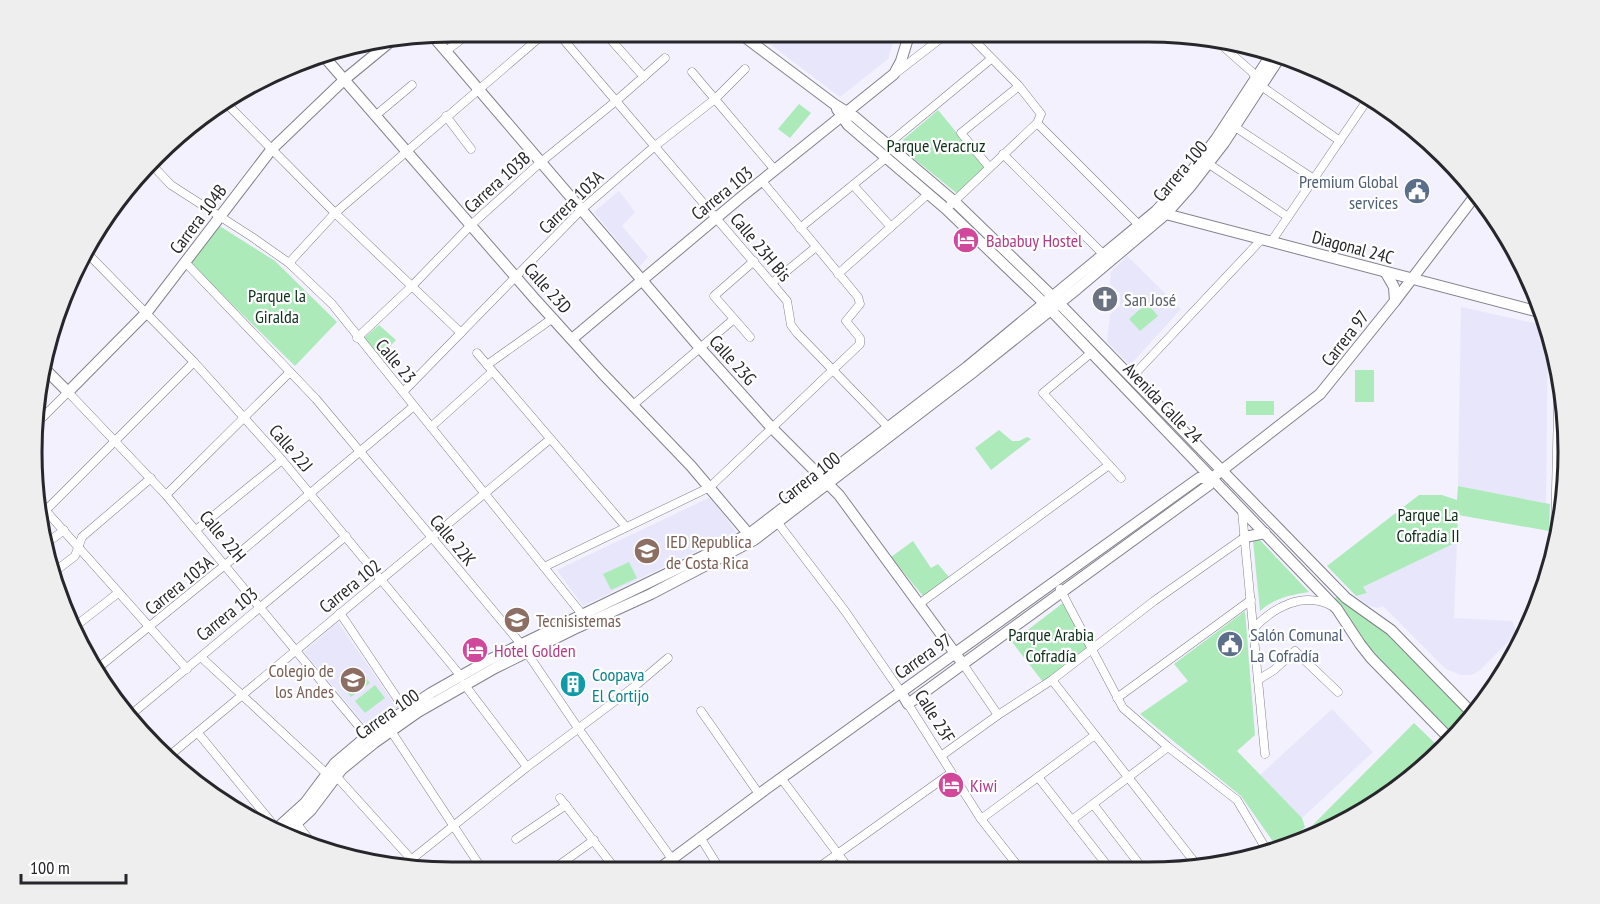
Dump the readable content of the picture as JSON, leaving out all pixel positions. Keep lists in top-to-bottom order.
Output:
{
  "streets": {
    "street": [
      "Carrera 100",
      "Carrera 103B",
      "Carrera 103",
      "Carrera 103A",
      "Carrera 104B",
      "Calle 23H Bis",
      "Diagonal 24C",
      "Calle 23D",
      "Carrera 97",
      "Calle 23G",
      "Calle 23",
      "Avenida Calle 24",
      "Calle 22J",
      "Calle 22H",
      "Calle 22K",
      "Carrera 102",
      "Calle 23F"
    ]
  },
  "crossings": [
    ["Carrera 100", "Calle 23H Bis"],
    ["Carrera 100", "Diagonal 24C"],
    ["Carrera 100", "Calle 23D"],
    ["Carrera 100", "Calle 23G"],
    ["Carrera 100", "Calle 23"],
    ["Carrera 100", "Avenida Calle 24"],
    ["Carrera 100", "Calle 22J"],
    ["Carrera 100", "Calle 22H"],
    ["Carrera 100", "Calle 22K"],
    ["Carrera 100", "Calle 23F"],
    ["Carrera 103B", "Calle 23H Bis"],
    ["Carrera 103B", "Calle 23D"],
    ["Carrera 103B", "Calle 23G"],
    ["Carrera 103B", "Calle 23"],
    ["Carrera 103", "Calle 23H Bis"],
    ["Carrera 103", "Calle 23D"],
    ["Carrera 103", "Calle 23G"],
    ["Carrera 103", "Avenida Calle 24"],
    ["Carrera 103", "Calle 22J"],
    ["Carrera 103", "Calle 22H"],
    ["Carrera 103A", "Calle 23H Bis"],
    ["Carrera 103A", "Calle 23D"],
    ["Carrera 103A", "Calle 23G"],
    ["Carrera 103A", "Calle 23"],
    ["Carrera 103A", "Calle 22J"],
    ["Carrera 103A", "Calle 22H"],
    ["Carrera 103A", "Calle 22K"],
    ["Carrera 104B", "Calle 23D"],
    ["Carrera 104B", "Calle 23"],
    ["Carrera 104B", "Calle 22J"],
    ["Carrera 104B", "Calle 22H"],
    ["Carrera 104B", "Calle 22K"],
    ["Diagonal 24C", "Carrera 97"],
    ["Carrera 97", "Calle 23G"],
    ["Carrera 97", "Avenida Calle 24"],
    ["Carrera 97", "Calle 22K"],
    ["Carrera 97", "Calle 23F"],
    ["Calle 23", "Carrera 102"],
    ["Calle 22J", "Carrera 102"],
    ["Calle 22H", "Carrera 102"],
    ["Calle 22K", "Carrera 102"]
  ],
  "parks": [
    "Parque Veracruz",
    "Parque la Giralda",
    "Parque La Cofradía II",
    "Parque Arabia Cofradía"
  ],
  "places": {
    "public building": ["Premium Global services", "Salón Comunal La Cofradía"],
    "hotel": ["Bababuy Hostel", "Hotel Golden", "Kiwi"],
    "church": ["San José"],
    "school or university": ["IED Republica de Costa Rica", "Tecnisistemas", "Colegio de los Andes"],
    "building": ["Coopava El Cortijo"]
  },
  "scale_bar": "100 m"
}
